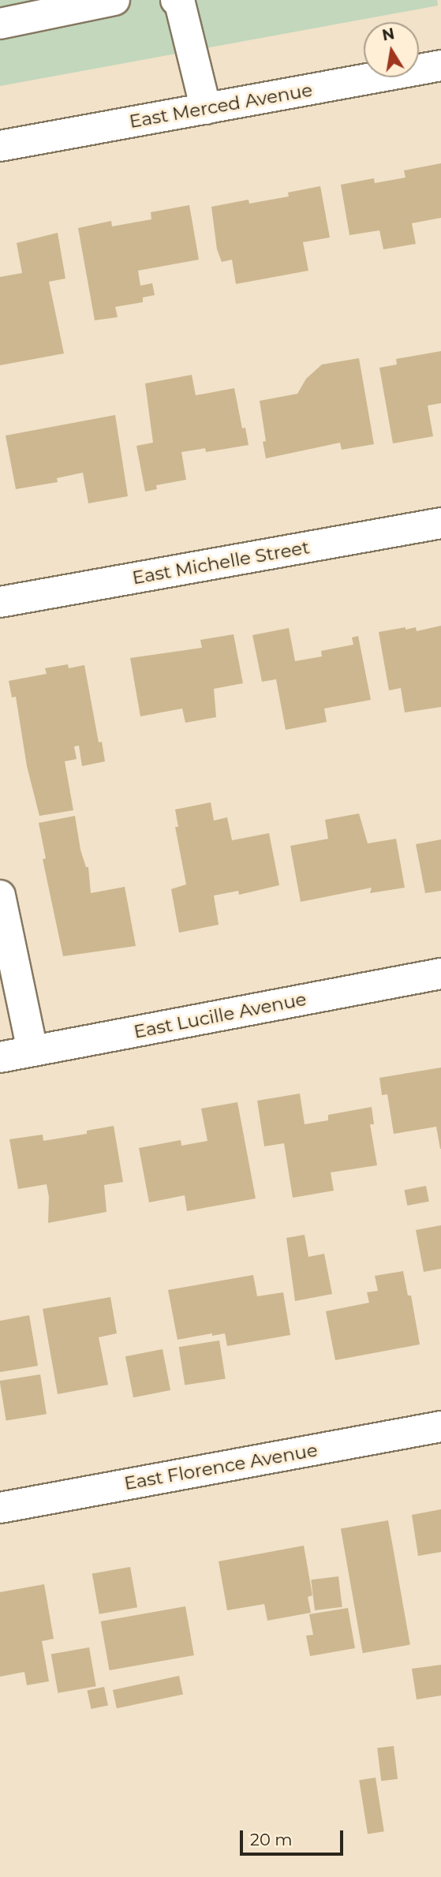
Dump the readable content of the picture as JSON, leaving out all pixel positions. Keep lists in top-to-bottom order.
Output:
{
  "streets": {
    "street": [
      "East Merced Avenue",
      "East Michelle Street",
      "East Lucille Avenue",
      "East Florence Avenue"
    ]
  },
  "scale_bar": "20 m",
  "north": "top"
}
